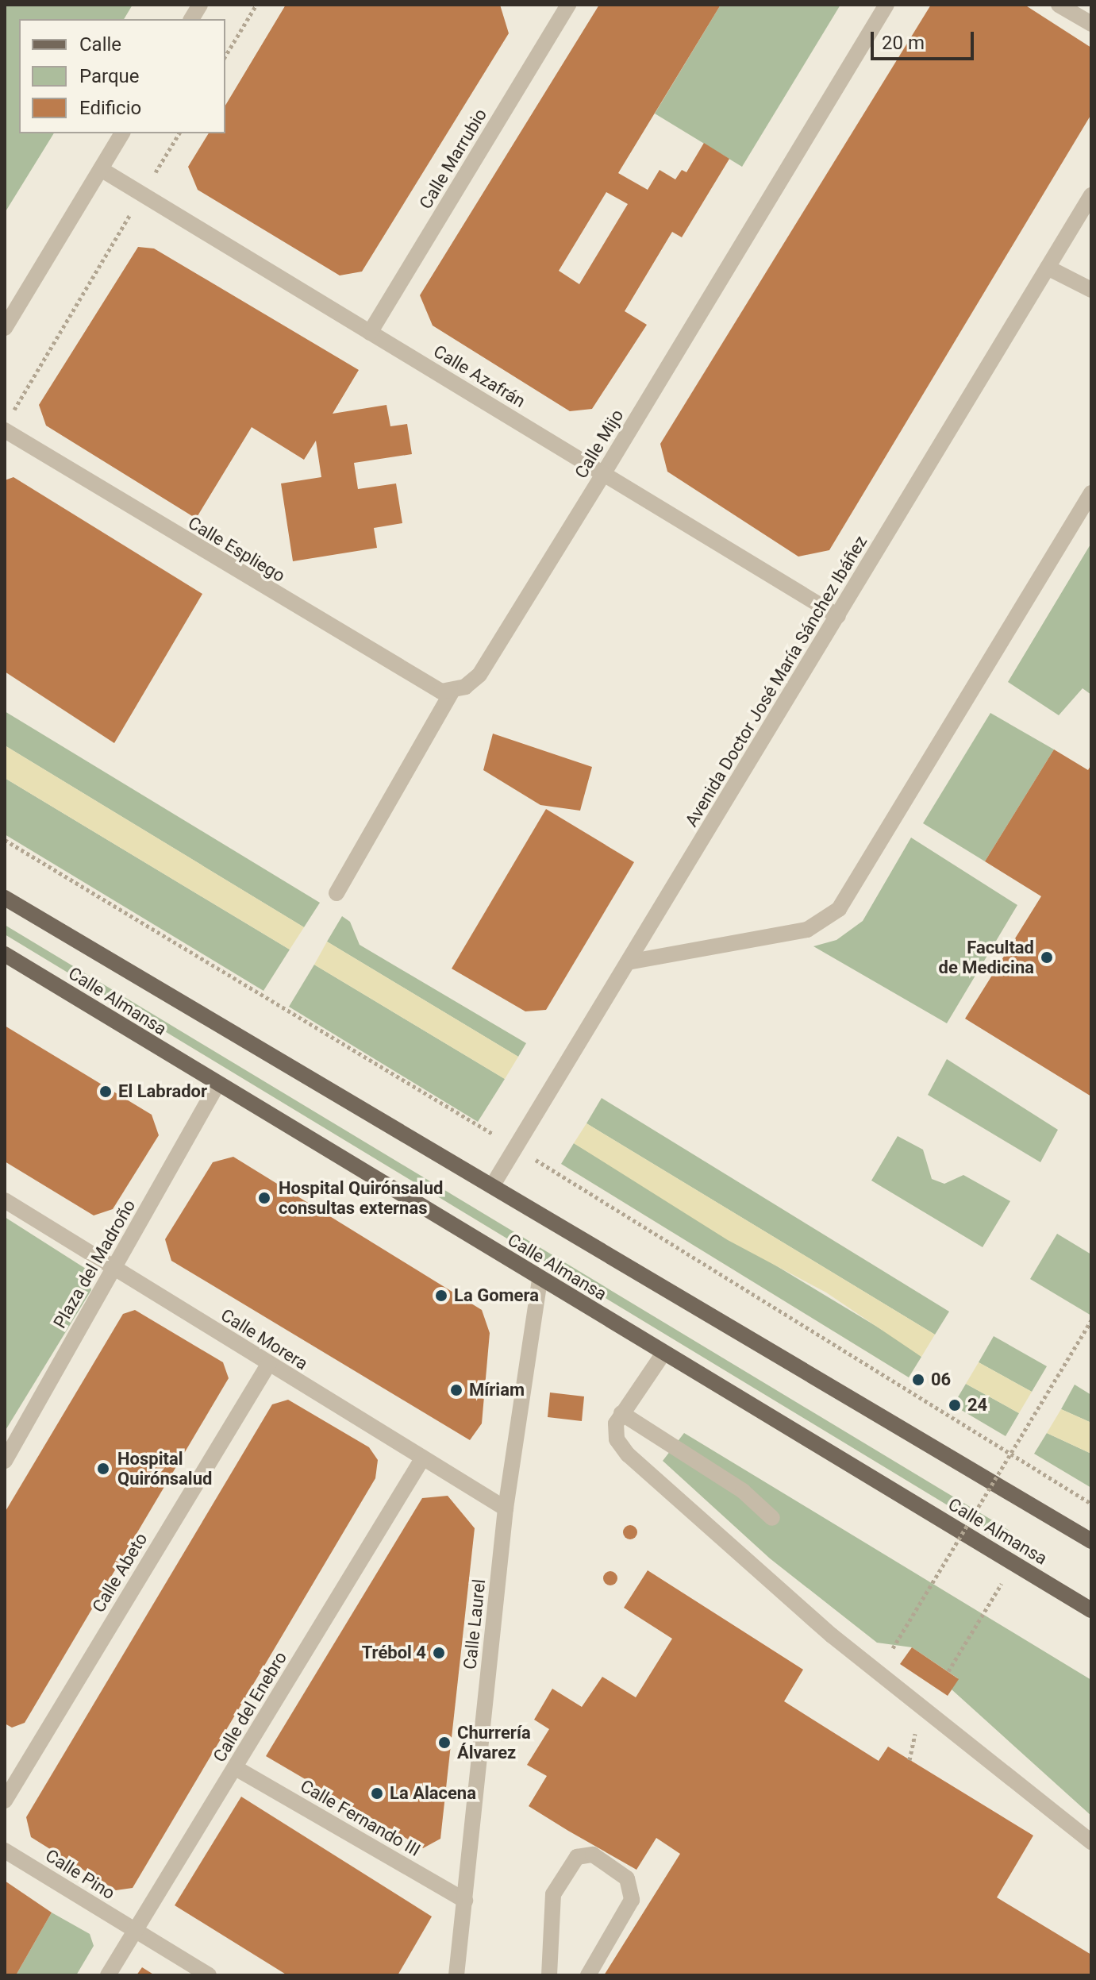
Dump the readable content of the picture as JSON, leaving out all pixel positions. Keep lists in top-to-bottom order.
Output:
{
  "streets": {
    "main road": ["Calle Almansa"],
    "street": [
      "Calle Marrubio",
      "Calle Azafrán",
      "Calle Mijo",
      "Calle Espliego",
      "Avenida Doctor José María Sánchez Ibáñez",
      "Plaza del Madroño",
      "Calle Morera",
      "Calle Abeto",
      "Calle Laurel",
      "Calle del Enebro",
      "Calle Fernando III",
      "Calle Pino"
    ]
  },
  "crossings": [
    ["Calle Marrubio", "Calle Azafrán"],
    ["Calle Azafrán", "Calle Mijo"],
    ["Calle Azafrán", "Avenida Doctor José María Sánchez Ibáñez"],
    ["Calle Mijo", "Calle Espliego"],
    ["Avenida Doctor José María Sánchez Ibáñez", "Calle Almansa"],
    ["Calle Almansa", "Plaza del Madroño"],
    ["Calle Almansa", "Calle Laurel"],
    ["Plaza del Madroño", "Calle Morera"],
    ["Calle Morera", "Calle Abeto"],
    ["Calle Morera", "Calle Laurel"],
    ["Calle Morera", "Calle del Enebro"],
    ["Calle Laurel", "Calle Fernando III"],
    ["Calle del Enebro", "Calle Fernando III"],
    ["Calle del Enebro", "Calle Pino"]
  ],
  "places": [
    "Facultad de Medicina",
    "El Labrador",
    "Hospital Quirónsalud consultas externas",
    "La Gomera",
    "06",
    "Míriam",
    "24",
    "Hospital Quirónsalud",
    "Trébol 4",
    "Churrería Álvarez",
    "La Alacena"
  ],
  "legend": ["Calle", "Parque", "Edificio"],
  "scale_bar": "20 m"
}
